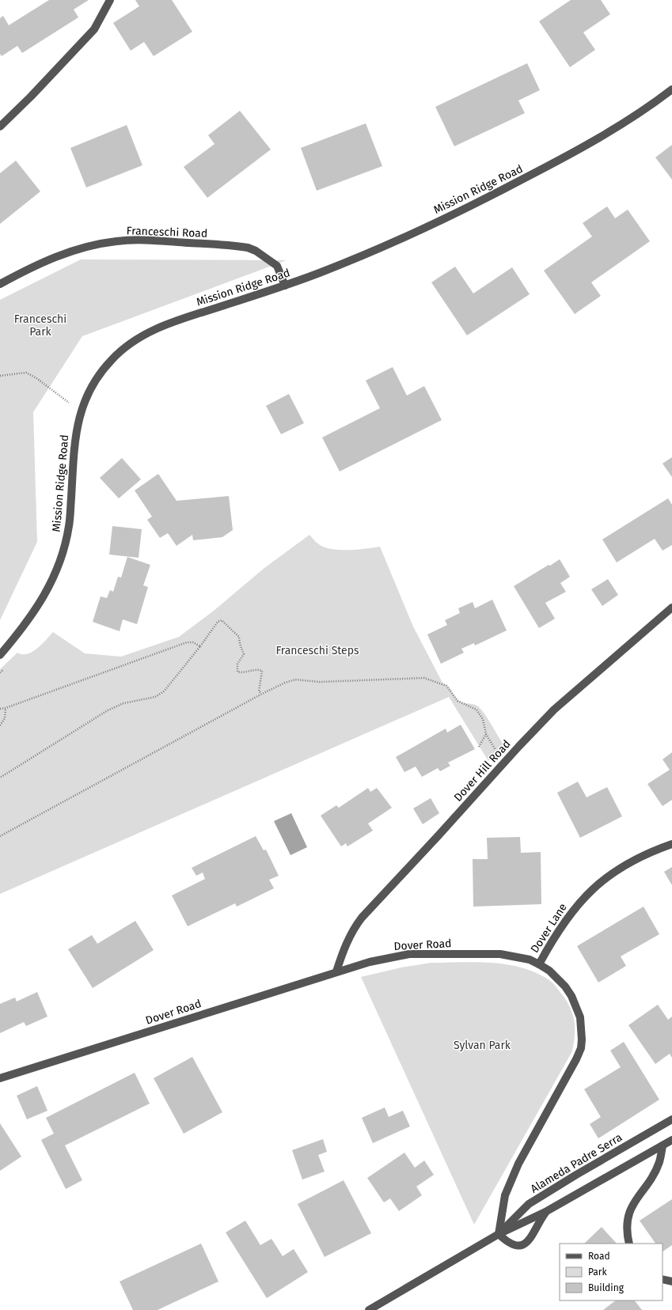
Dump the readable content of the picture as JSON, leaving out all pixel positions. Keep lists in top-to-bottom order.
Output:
{
  "streets": {
    "street": [
      "Mission Ridge Road",
      "Franceschi Road",
      "Dover Hill Road",
      "Dover Lane",
      "Dover Road",
      "Alameda Padre Serra"
    ]
  },
  "crossings": [
    ["Mission Ridge Road", "Franceschi Road"],
    ["Dover Hill Road", "Dover Road"],
    ["Dover Lane", "Dover Road"],
    ["Dover Road", "Alameda Padre Serra"]
  ],
  "parks": ["Franceschi Park", "Franceschi Steps", "Sylvan Park"],
  "legend": ["Road", "Park", "Building"]
}
